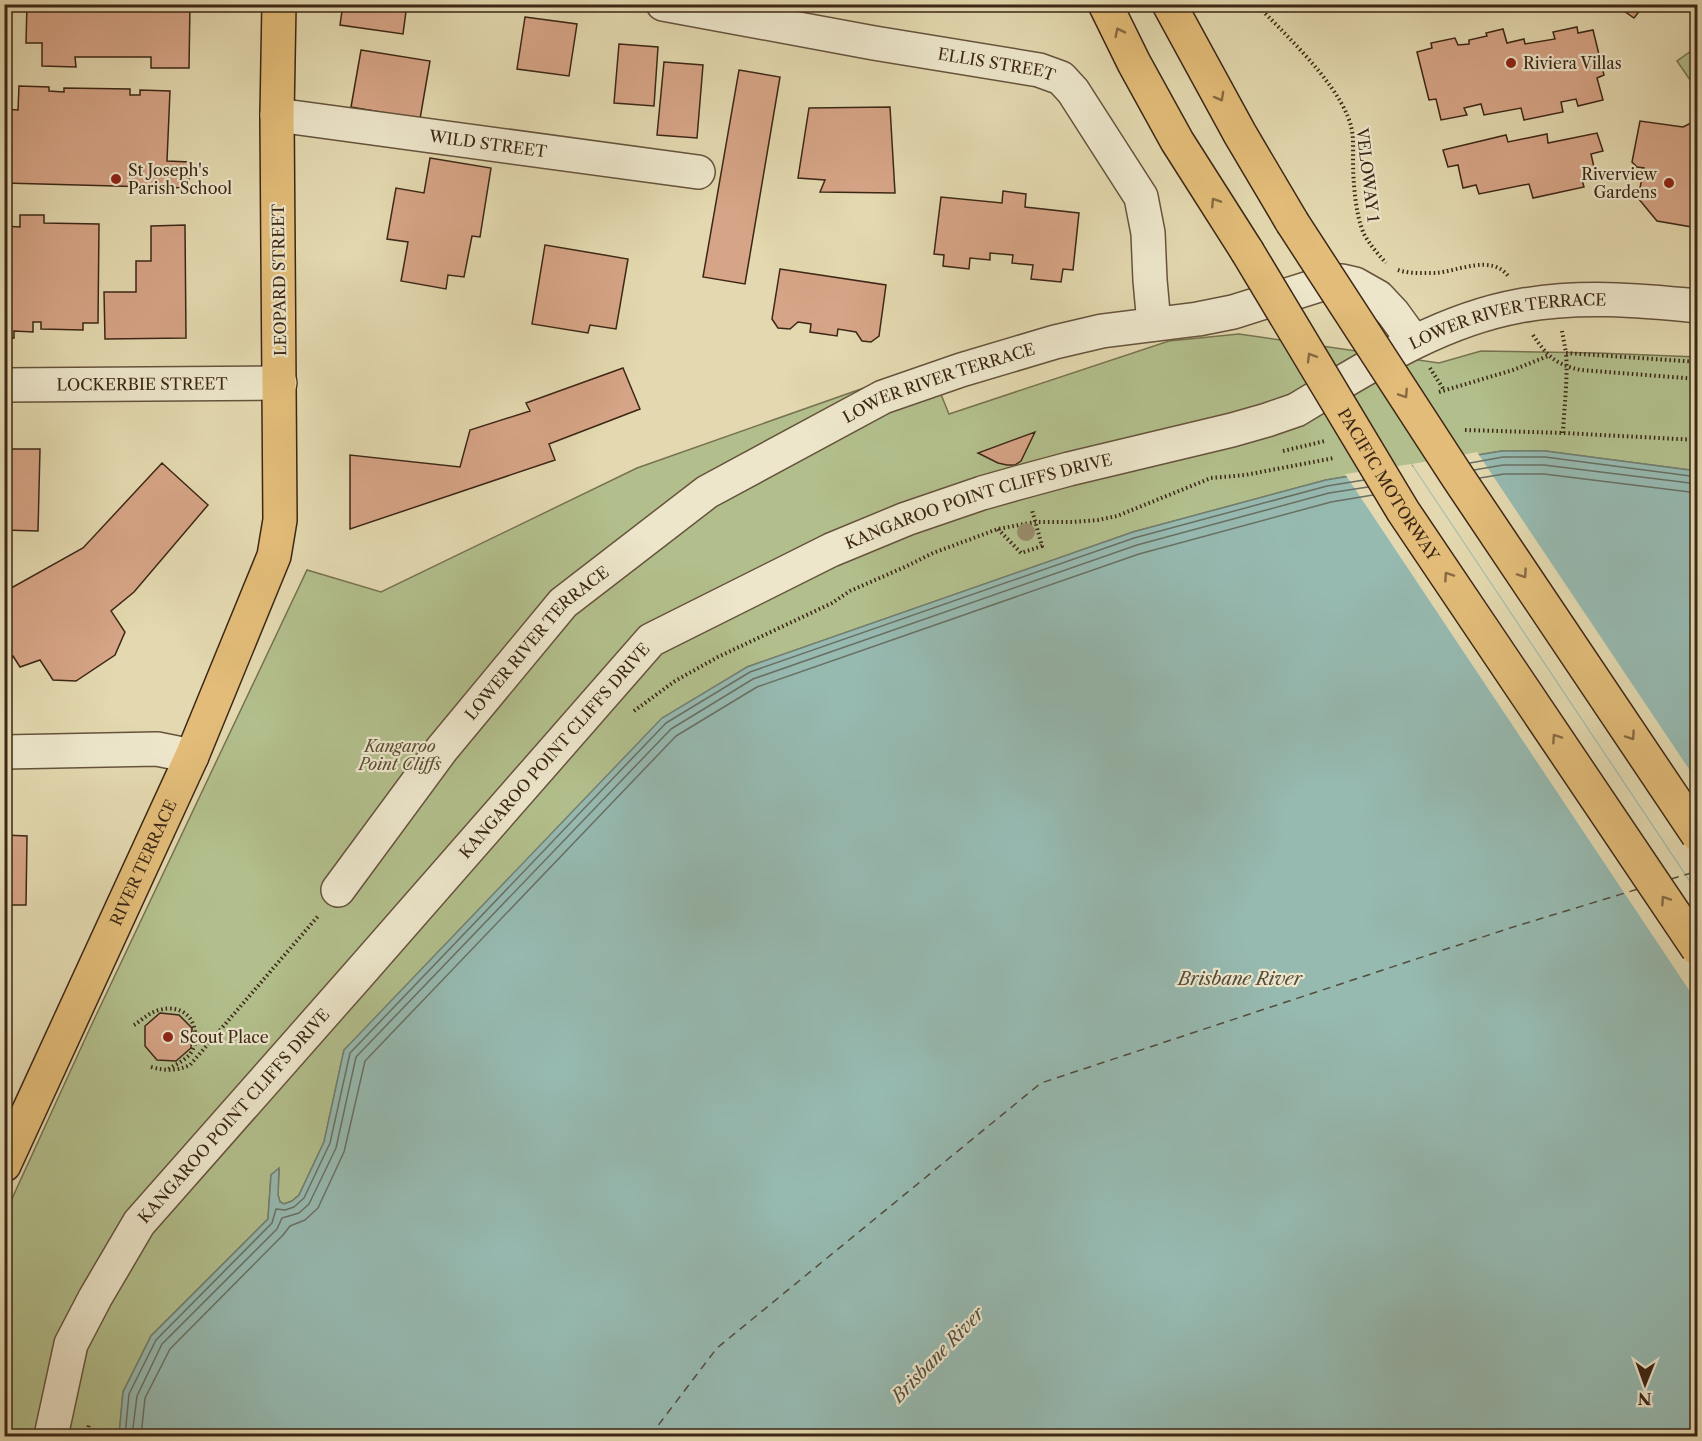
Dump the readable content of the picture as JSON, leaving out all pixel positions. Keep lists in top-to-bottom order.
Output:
{
  "streets": {
    "main road": ["LEOPARD STREET", "PACIFIC MOTORWAY", "RIVER TERRACE"],
    "street": [
      "ELLIS STREET",
      "WILD STREET",
      "LOWER RIVER TERRACE",
      "LOCKERBIE STREET",
      "KANGAROO POINT CLIFFS DRIVE"
    ],
    "path": ["VELOWAY 1"]
  },
  "crossings": [
    ["ELLIS STREET", "LOWER RIVER TERRACE"],
    ["WILD STREET", "LEOPARD STREET"],
    ["VELOWAY 1", "LOWER RIVER TERRACE"],
    ["LEOPARD STREET", "LOCKERBIE STREET"],
    ["LEOPARD STREET", "RIVER TERRACE"],
    ["LOWER RIVER TERRACE", "KANGAROO POINT CLIFFS DRIVE"]
  ],
  "water": ["Brisbane River"],
  "parks": ["Kangaroo Point Cliffs"],
  "places": [
    "Riviera Villas",
    "St Joseph's Parish School",
    "Riverview Gardens",
    "Scout Place"
  ],
  "north": "bottom"
}
